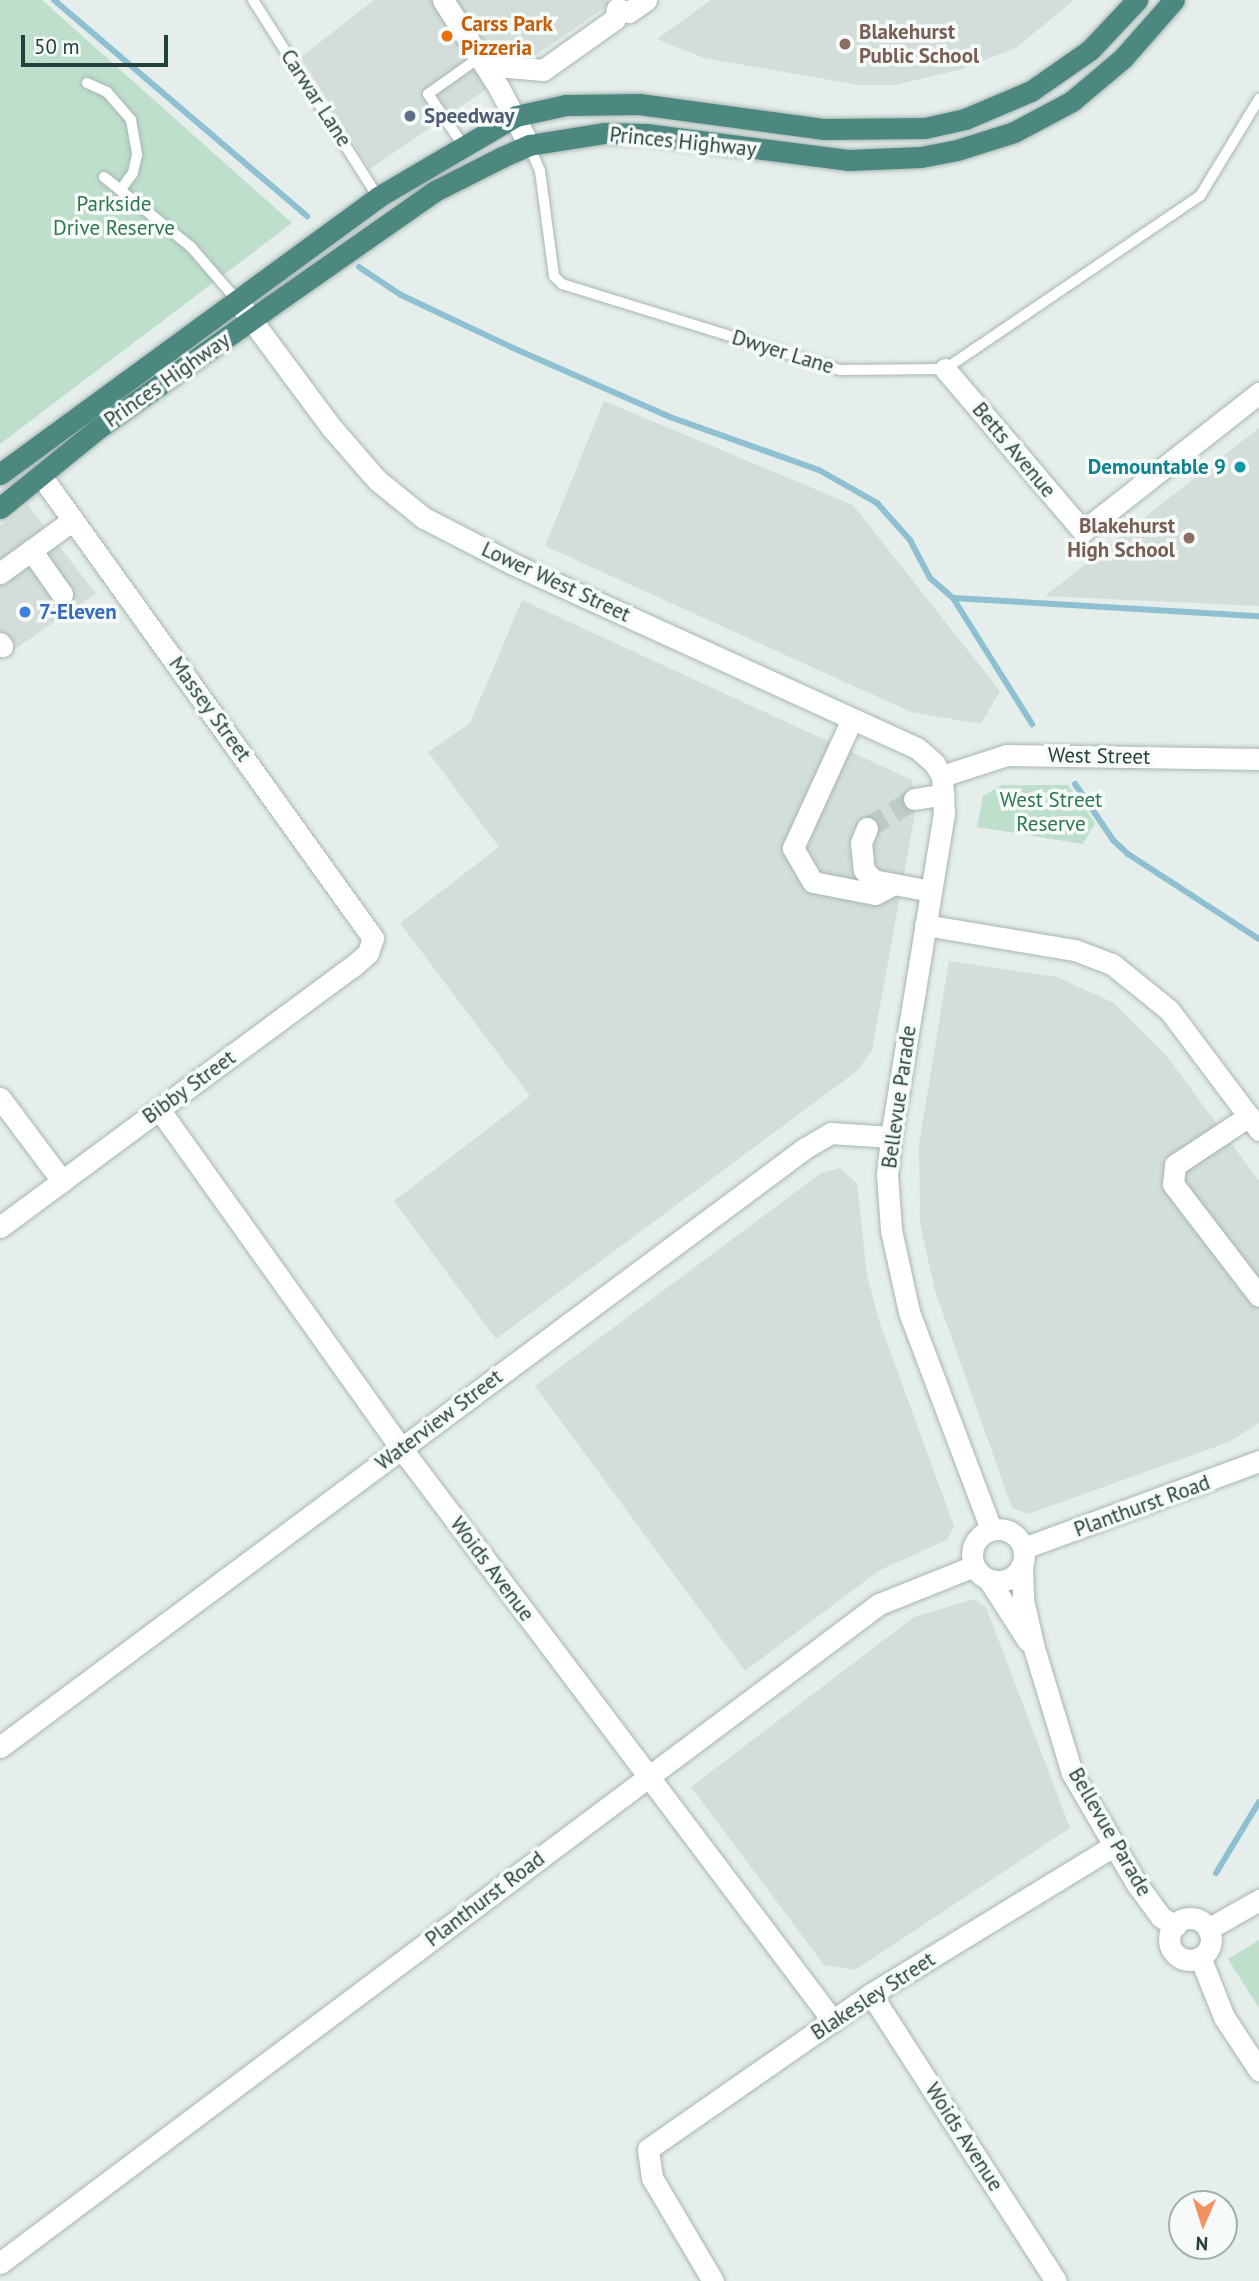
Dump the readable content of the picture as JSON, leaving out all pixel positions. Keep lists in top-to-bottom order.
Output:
{
  "streets": {
    "highway": ["Princes Highway"],
    "street": [
      "Betts Avenue",
      "Lower West Street",
      "Massey Street",
      "West Street",
      "Bibby Street",
      "Bellevue Parade",
      "Waterview Street",
      "Planthurst Road",
      "Woids Avenue",
      "Blakesley Street"
    ],
    "lane": ["Carwar Lane", "Dwyer Lane"]
  },
  "crossings": [
    ["Carwar Lane", "Princes Highway"],
    ["Princes Highway", "Dwyer Lane"],
    ["Princes Highway", "Lower West Street"],
    ["Princes Highway", "Massey Street"],
    ["Dwyer Lane", "Betts Avenue"],
    ["Lower West Street", "West Street"],
    ["Lower West Street", "Bellevue Parade"],
    ["Massey Street", "Bibby Street"],
    ["West Street", "Bellevue Parade"],
    ["Bibby Street", "Woids Avenue"],
    ["Bellevue Parade", "Waterview Street"],
    ["Bellevue Parade", "Planthurst Road"],
    ["Bellevue Parade", "Blakesley Street"],
    ["Waterview Street", "Woids Avenue"],
    ["Planthurst Road", "Woids Avenue"],
    ["Woids Avenue", "Blakesley Street"]
  ],
  "parks": ["Parkside Drive Reserve", "West Street Reserve"],
  "places": [
    "Carss Park Pizzeria",
    "Blakehurst Public School",
    "Speedway",
    "Demountable 9",
    "Blakehurst High School",
    "7-Eleven"
  ],
  "scale_bar": "50 m",
  "north": "bottom"
}
